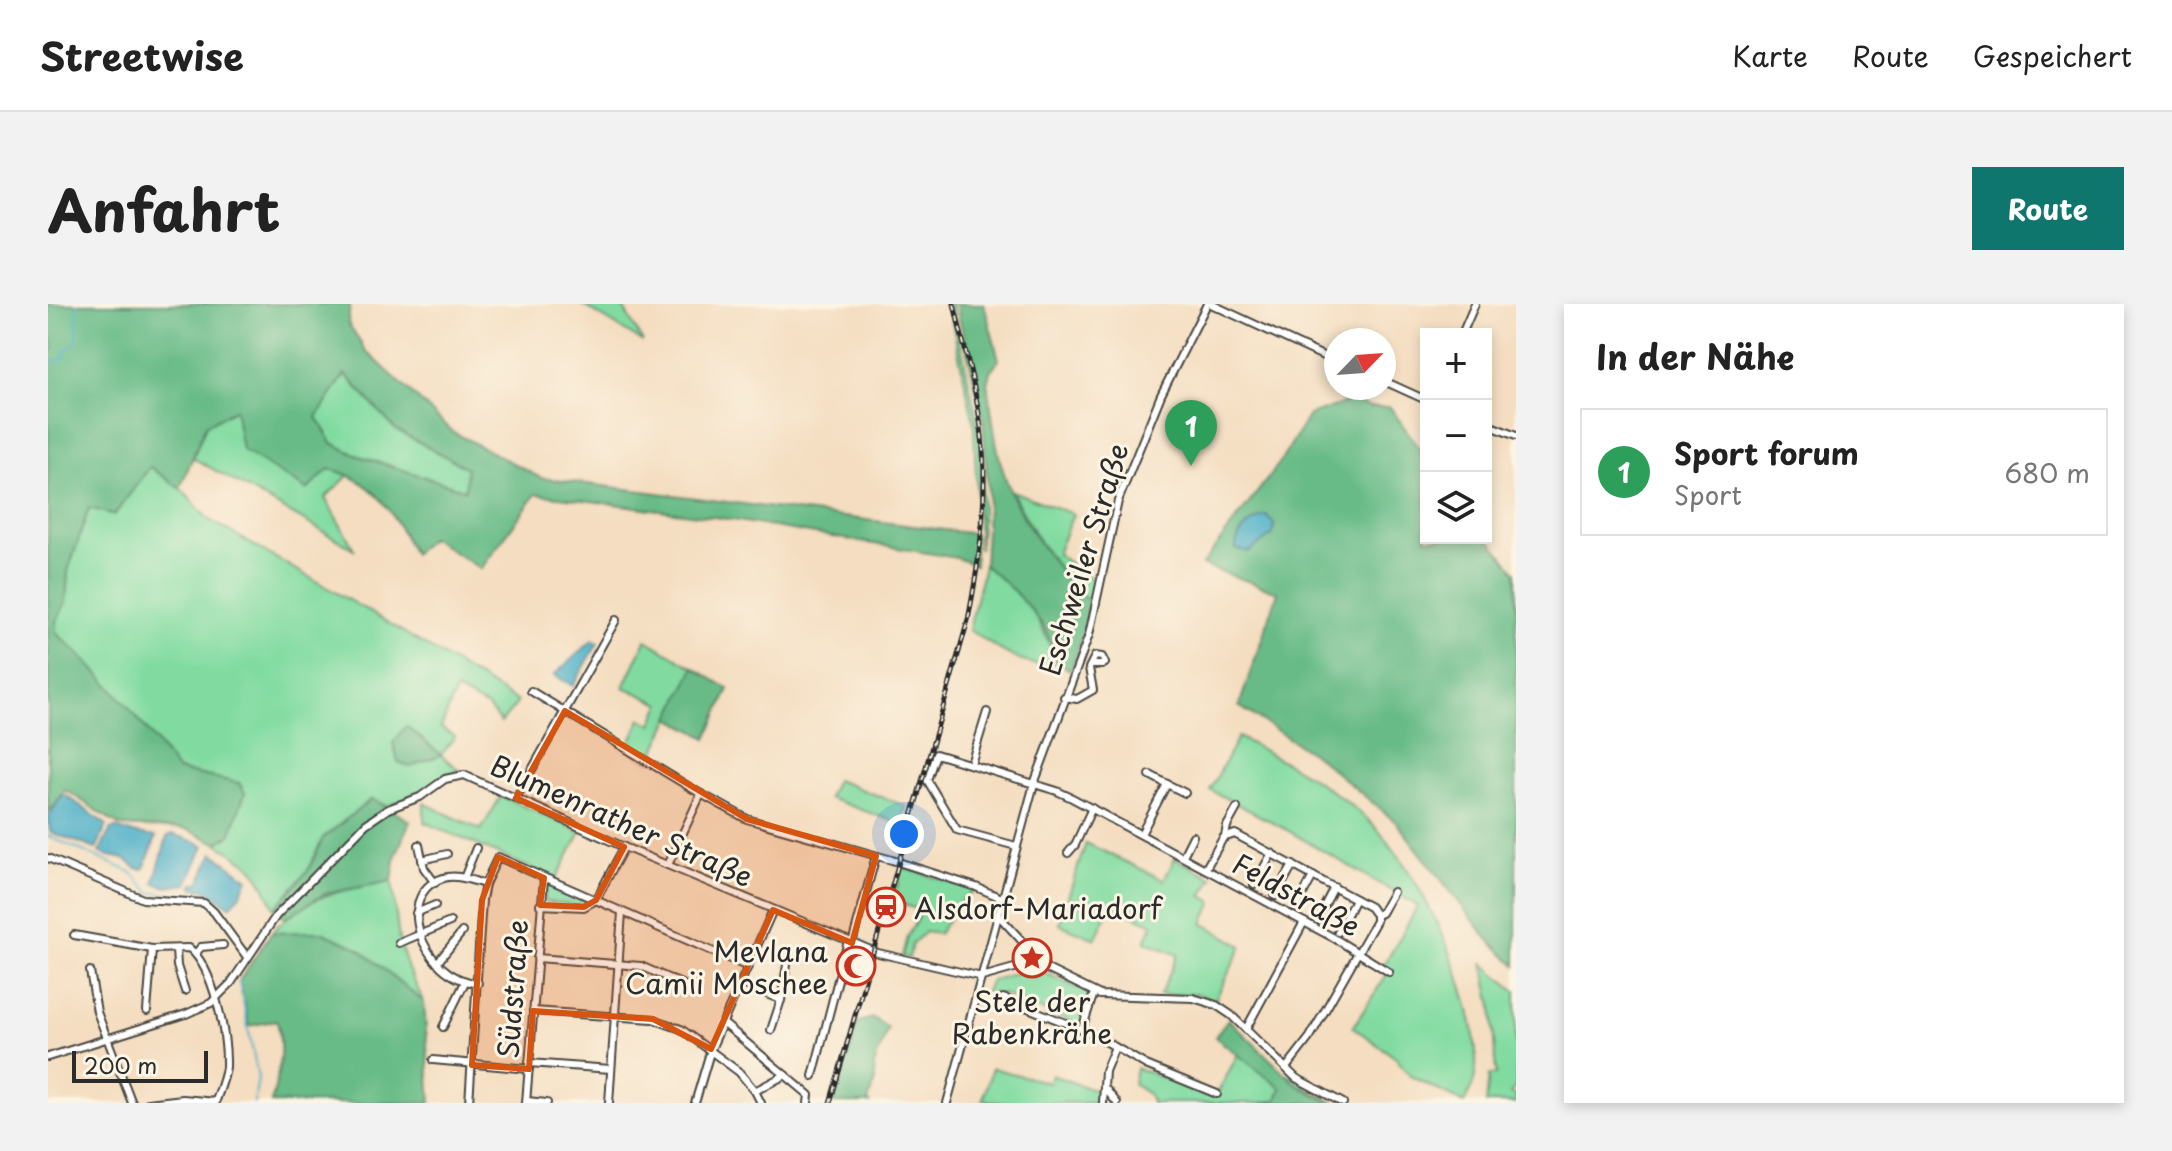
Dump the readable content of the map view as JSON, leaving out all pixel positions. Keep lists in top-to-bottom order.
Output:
{
  "streets": {
    "street": [
      "Eschweiler Straße",
      "Blumenrather Straße",
      "Feldstraße",
      "Südstraße"
    ]
  },
  "crossings": [
    ["Eschweiler Straße", "Blumenrather Straße"],
    ["Eschweiler Straße", "Feldstraße"]
  ],
  "places": {
    "station": ["Alsdorf-Mariadorf"],
    "place": ["Stele der Rabenkrähe"],
    "mosque": ["Mevlana Camii Moschee"]
  },
  "scale_bar": "200 m",
  "north": "top right",
  "page": {
    "header": "Streetwise",
    "nav": ["Karte", "Route", "Gespeichert"],
    "title": "Anfahrt",
    "buttons": "Route",
    "heading": "In der Nähe",
    "map_buttons": ["+", "−"],
    "pins": "1",
    "list": [
      {
        "mark": "1",
        "name": "Sport forum",
        "note": "Sport",
        "value": "680 m"
      }
    ],
    "scale": "200 m"
  }
}
